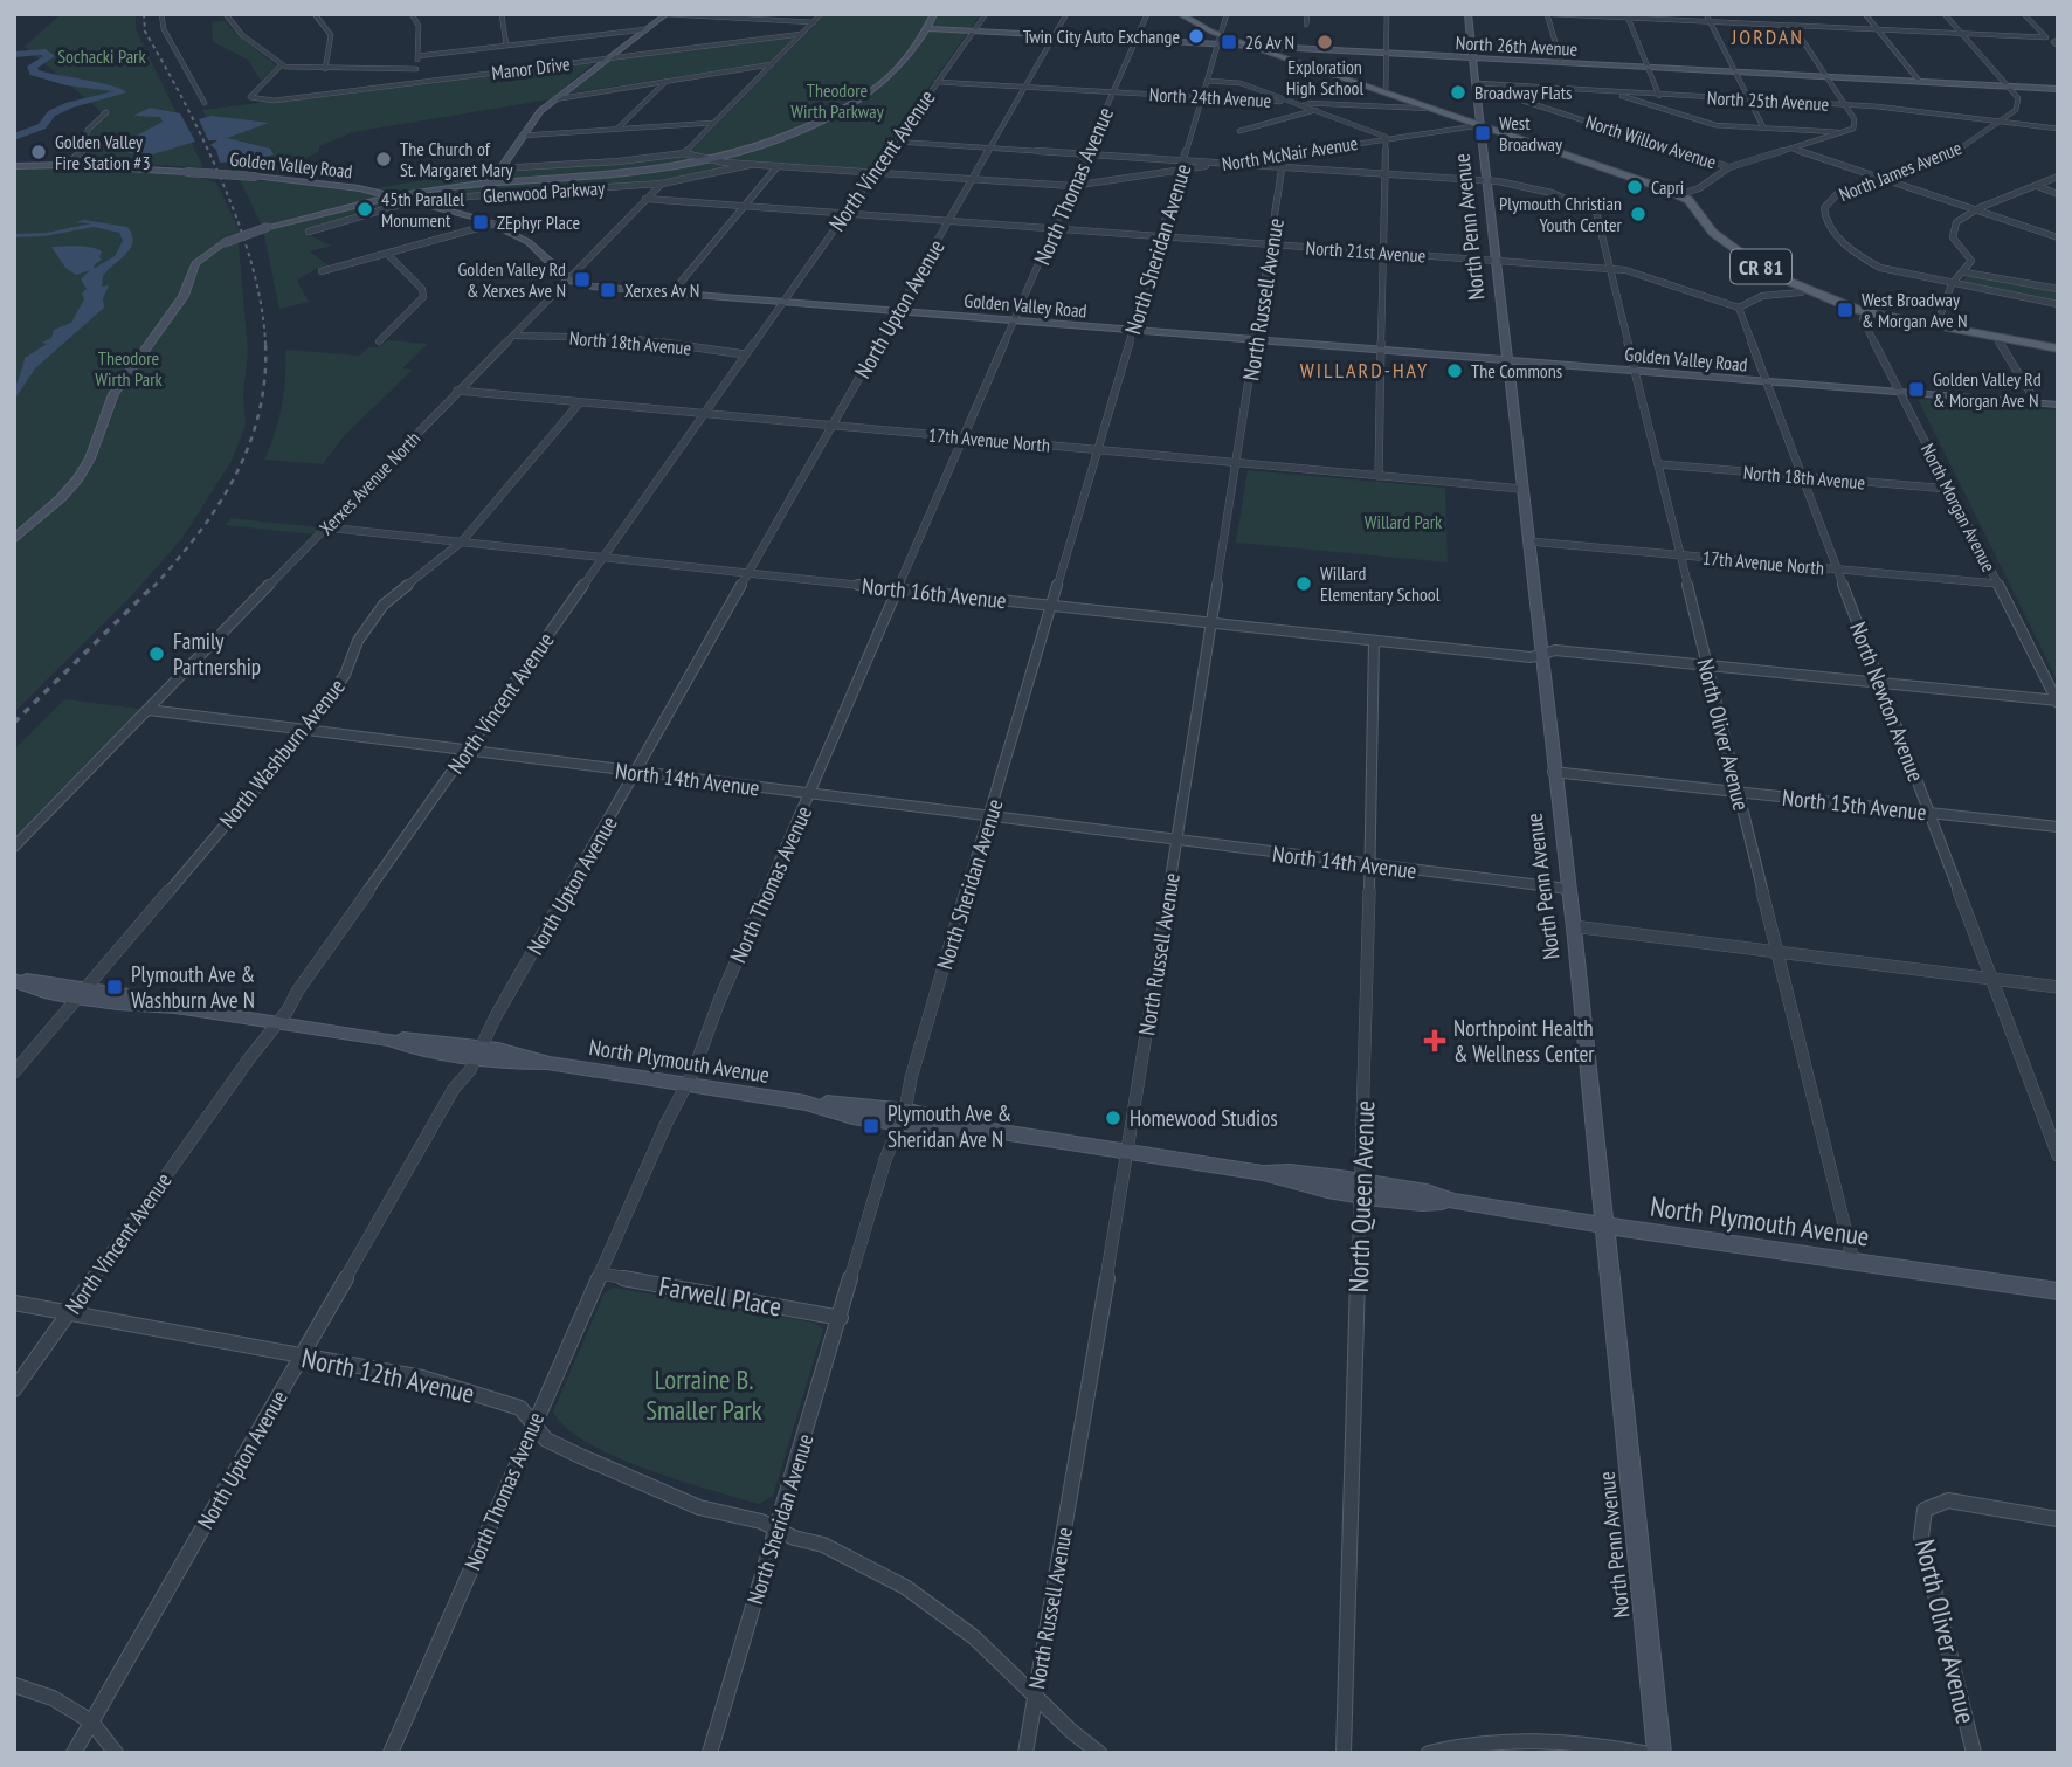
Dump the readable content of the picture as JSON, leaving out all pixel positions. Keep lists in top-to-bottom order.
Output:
{
  "streets": {
    "main road": ["CR 81"],
    "street": [
      "North 26th Avenue",
      "Manor Drive",
      "North 24th Avenue",
      "North 25th Avenue",
      "North Willow Avenue",
      "North McNair Avenue",
      "North Vincent Avenue",
      "Golden Valley Road",
      "North James Avenue",
      "North Thomas Avenue",
      "Glenwood Parkway",
      "North Penn Avenue",
      "North Sheridan Avenue",
      "North 21st Avenue",
      "North Russell Avenue",
      "North Upton Avenue",
      "North 18th Avenue",
      "17th Avenue North",
      "Xerxes Avenue North",
      "North Morgan Avenue",
      "North 16th Avenue",
      "North Newton Avenue",
      "North Oliver Avenue",
      "North Washburn Avenue",
      "North 14th Avenue",
      "North 15th Avenue",
      "North Plymouth Avenue",
      "North Queen Avenue",
      "Farwell Place",
      "North 12th Avenue"
    ]
  },
  "crossings": [
    ["North 26th Avenue", "North Vincent Avenue"],
    ["North 26th Avenue", "North Thomas Avenue"],
    ["North 26th Avenue", "North Penn Avenue"],
    ["North 26th Avenue", "North Sheridan Avenue"],
    ["North 26th Avenue", "CR 81"],
    ["North 26th Avenue", "North Upton Avenue"],
    ["North 24th Avenue", "North Vincent Avenue"],
    ["North 24th Avenue", "North Thomas Avenue"],
    ["North 24th Avenue", "North Sheridan Avenue"],
    ["North 24th Avenue", "CR 81"],
    ["North 24th Avenue", "North Upton Avenue"],
    ["North 25th Avenue", "North Willow Avenue"],
    ["North 25th Avenue", "North James Avenue"],
    ["North 25th Avenue", "North Penn Avenue"],
    ["North Willow Avenue", "North Penn Avenue"],
    ["North McNair Avenue", "North Vincent Avenue"],
    ["North McNair Avenue", "North Thomas Avenue"],
    ["North McNair Avenue", "Glenwood Parkway"],
    ["North McNair Avenue", "North Penn Avenue"],
    ["North McNair Avenue", "North Sheridan Avenue"],
    ["North McNair Avenue", "CR 81"],
    ["North McNair Avenue", "North Russell Avenue"],
    ["North McNair Avenue", "North Upton Avenue"],
    ["North Vincent Avenue", "Golden Valley Road"],
    ["North Vincent Avenue", "North 21st Avenue"],
    ["North Vincent Avenue", "North 18th Avenue"],
    ["North Vincent Avenue", "17th Avenue North"],
    ["North Vincent Avenue", "North 16th Avenue"],
    ["North Vincent Avenue", "North 14th Avenue"],
    ["North Vincent Avenue", "North Plymouth Avenue"],
    ["North Vincent Avenue", "North 12th Avenue"],
    ["Golden Valley Road", "North Thomas Avenue"],
    ["Golden Valley Road", "Glenwood Parkway"],
    ["Golden Valley Road", "North Penn Avenue"],
    ["Golden Valley Road", "North Sheridan Avenue"],
    ["Golden Valley Road", "North Russell Avenue"],
    ["Golden Valley Road", "North Upton Avenue"],
    ["Golden Valley Road", "Xerxes Avenue North"],
    ["Golden Valley Road", "North Morgan Avenue"],
    ["Golden Valley Road", "North Newton Avenue"],
    ["Golden Valley Road", "North Oliver Avenue"],
    ["North Thomas Avenue", "North 21st Avenue"],
    ["North Thomas Avenue", "17th Avenue North"],
    ["North Thomas Avenue", "North 16th Avenue"],
    ["North Thomas Avenue", "North 14th Avenue"],
    ["North Thomas Avenue", "North Plymouth Avenue"],
    ["North Thomas Avenue", "Farwell Place"],
    ["North Thomas Avenue", "North 12th Avenue"],
    ["Glenwood Parkway", "Xerxes Avenue North"],
    ["North Penn Avenue", "North 21st Avenue"],
    ["North Penn Avenue", "CR 81"],
    ["North Penn Avenue", "17th Avenue North"],
    ["North Penn Avenue", "North 16th Avenue"],
    ["North Penn Avenue", "North Oliver Avenue"],
    ["North Penn Avenue", "North 14th Avenue"],
    ["North Penn Avenue", "North 15th Avenue"],
    ["North Penn Avenue", "North Plymouth Avenue"],
    ["North Sheridan Avenue", "North 21st Avenue"],
    ["North Sheridan Avenue", "CR 81"],
    ["North Sheridan Avenue", "17th Avenue North"],
    ["North Sheridan Avenue", "North 16th Avenue"],
    ["North Sheridan Avenue", "North 14th Avenue"],
    ["North Sheridan Avenue", "North Plymouth Avenue"],
    ["North Sheridan Avenue", "Farwell Place"],
    ["North Sheridan Avenue", "North 12th Avenue"],
    ["North 21st Avenue", "North Russell Avenue"],
    ["North 21st Avenue", "North Upton Avenue"],
    ["North 21st Avenue", "Xerxes Avenue North"],
    ["North 21st Avenue", "North Newton Avenue"],
    ["North 21st Avenue", "North Oliver Avenue"],
    ["CR 81", "North Morgan Avenue"],
    ["North Russell Avenue", "17th Avenue North"],
    ["North Russell Avenue", "North 16th Avenue"],
    ["North Russell Avenue", "North 14th Avenue"],
    ["North Russell Avenue", "North Plymouth Avenue"],
    ["North Russell Avenue", "North 12th Avenue"],
    ["North Upton Avenue", "17th Avenue North"],
    ["North Upton Avenue", "North 16th Avenue"],
    ["North Upton Avenue", "North 14th Avenue"],
    ["North Upton Avenue", "North Plymouth Avenue"],
    ["North Upton Avenue", "North 12th Avenue"],
    ["North 18th Avenue", "Xerxes Avenue North"],
    ["North 18th Avenue", "North Morgan Avenue"],
    ["North 18th Avenue", "North Newton Avenue"],
    ["North 18th Avenue", "North Oliver Avenue"],
    ["17th Avenue North", "Xerxes Avenue North"],
    ["17th Avenue North", "North Morgan Avenue"],
    ["17th Avenue North", "North Newton Avenue"],
    ["17th Avenue North", "North Oliver Avenue"],
    ["17th Avenue North", "North Washburn Avenue"],
    ["Xerxes Avenue North", "North 16th Avenue"],
    ["Xerxes Avenue North", "North 14th Avenue"],
    ["North 16th Avenue", "North Oliver Avenue"],
    ["North 16th Avenue", "North Washburn Avenue"],
    ["North 16th Avenue", "North Queen Avenue"],
    ["North Newton Avenue", "North 15th Avenue"],
    ["North Oliver Avenue", "North 15th Avenue"],
    ["North Oliver Avenue", "North Plymouth Avenue"],
    ["North Washburn Avenue", "North 14th Avenue"],
    ["North Washburn Avenue", "North Plymouth Avenue"],
    ["North 14th Avenue", "North Queen Avenue"],
    ["North Plymouth Avenue", "North Queen Avenue"]
  ],
  "districts": ["JORDAN", "WILLARD-HAY"],
  "parks": [
    "Sochacki Park",
    "Theodore Wirth Parkway",
    "Theodore Wirth Park",
    "Willard Park",
    "Lorraine B. Smaller Park"
  ],
  "places": {
    "other": [
      "Twin City Auto Exchange",
      "Exploration High School",
      "Broadway Flats",
      "Golden Valley Fire Station #3",
      "The Church of St. Margaret Mary",
      "Capri",
      "45th Parallel Monument",
      "Plymouth Christian Youth Center",
      "The Commons",
      "Willard Elementary School",
      "Family Partnership",
      "Homewood Studios"
    ],
    "transit": [
      "26 Av N",
      "West Broadway",
      "ZEphyr Place",
      "Golden Valley Rd & Xerxes Ave N",
      "Xerxes Av N",
      "West Broadway & Morgan Ave N",
      "Golden Valley Rd & Morgan Ave N",
      "Plymouth Ave & Washburn Ave N",
      "Plymouth Ave & Sheridan Ave N"
    ],
    "health": ["Northpoint Health & Wellness Center"]
  }
}
